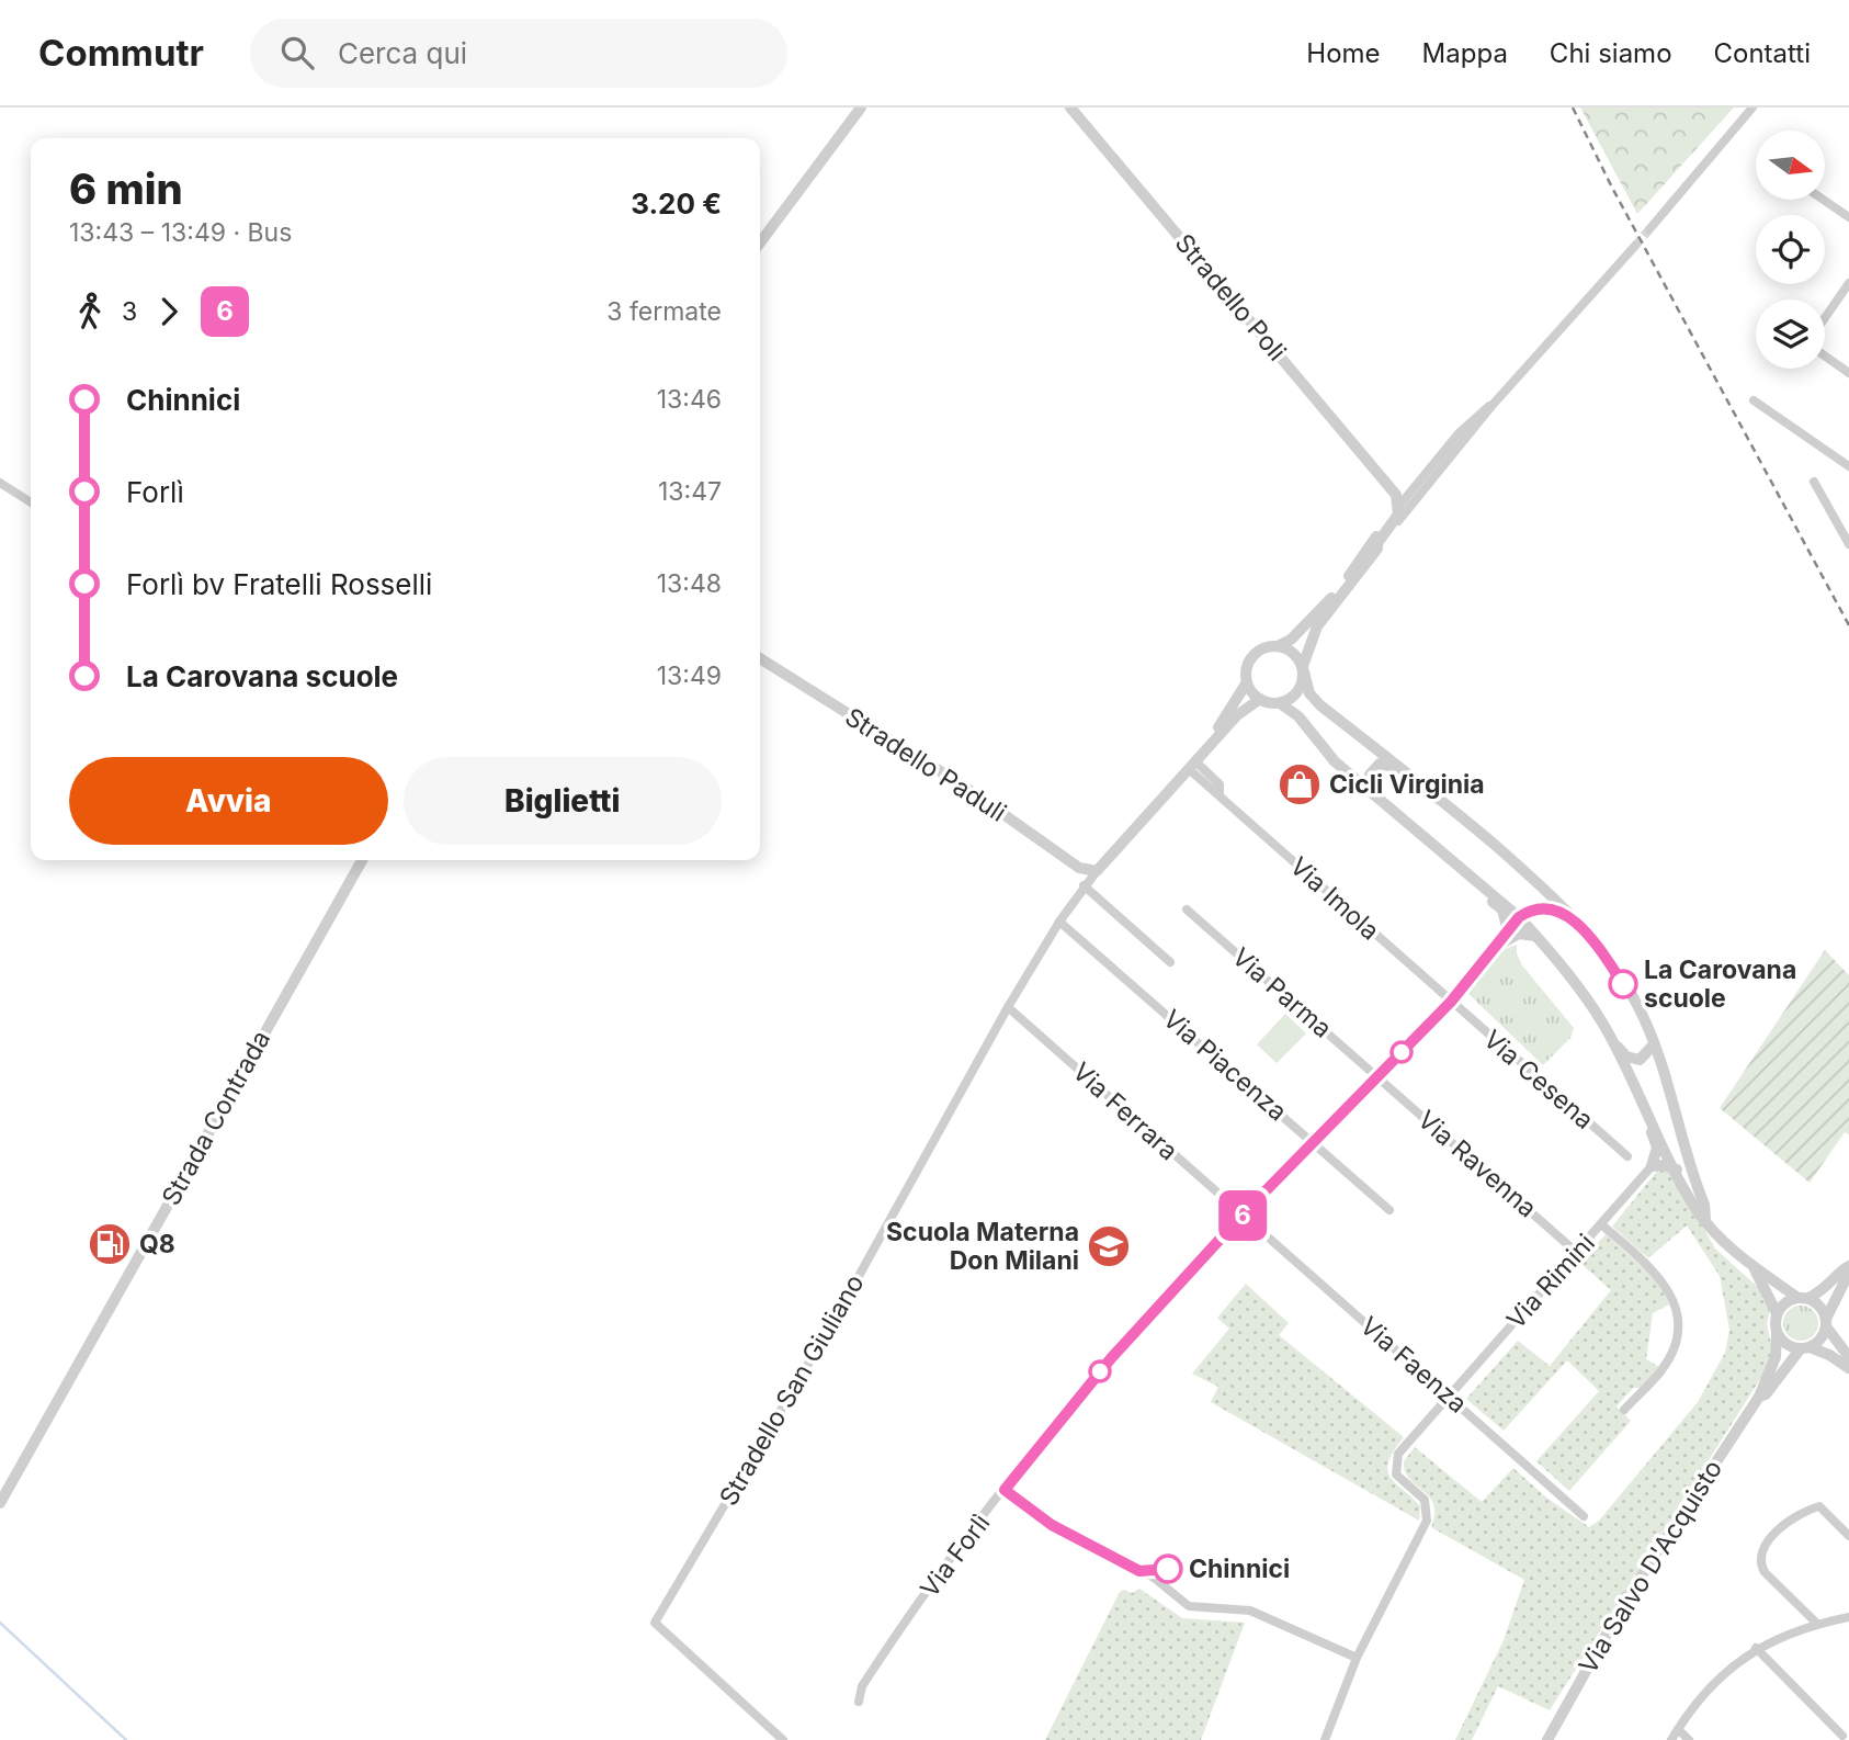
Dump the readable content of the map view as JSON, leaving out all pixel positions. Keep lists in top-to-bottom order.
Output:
{
  "streets": {
    "street": [
      "Stradello Poli",
      "Stradello Paduli",
      "Via Imola",
      "Via Parma",
      "Via Piacenza",
      "Via Cesena",
      "Via Ferrara",
      "Strada Contrada",
      "Via Ravenna",
      "Via Rimini",
      "Via Faenza",
      "Stradello San Giuliano",
      "Via Forlì",
      "Via Salvo D'Acquisto"
    ]
  },
  "crossings": [
    ["Stradello Paduli", "Stradello San Giuliano"],
    ["Via Imola", "Via Cesena"],
    ["Via Imola", "Stradello San Giuliano"],
    ["Via Imola", "Via Forlì"],
    ["Via Parma", "Via Ravenna"],
    ["Via Parma", "Via Forlì"],
    ["Via Piacenza", "Stradello San Giuliano"],
    ["Via Piacenza", "Via Forlì"],
    ["Via Cesena", "Via Forlì"],
    ["Via Ferrara", "Via Faenza"],
    ["Via Ferrara", "Stradello San Giuliano"],
    ["Via Ferrara", "Via Forlì"],
    ["Via Ravenna", "Via Rimini"],
    ["Via Ravenna", "Via Forlì"],
    ["Via Rimini", "Via Faenza"],
    ["Via Faenza", "Via Forlì"]
  ],
  "places": {
    "shop": ["Cicli Virginia"],
    "other": ["La Carovana scuole", "Chinnici"],
    "fuel station": ["Q8"],
    "school or university": ["Scuola Materna Don Milani"]
  },
  "lines": ["bus line 6"],
  "north": "right",
  "page": {
    "header": "Commutr",
    "search": "Cerca qui",
    "nav": [
      "Home",
      "Mappa",
      "Chi siamo",
      "Contatti"
    ],
    "on_map": "6",
    "heading": ["6 min", "13:43 – 13:49 · Bus", "3.20 €"],
    "legs": ["3", "6", "3 fermate"],
    "list": [
      {
        "name": "Chinnici",
        "value": "13:46"
      },
      {
        "name": "Forlì",
        "value": "13:47"
      },
      {
        "name": "Forlì bv Fratelli Rosselli",
        "value": "13:48"
      },
      {
        "name": "La Carovana scuole",
        "value": "13:49"
      }
    ],
    "buttons": ["Avvia", "Biglietti"]
  }
}
